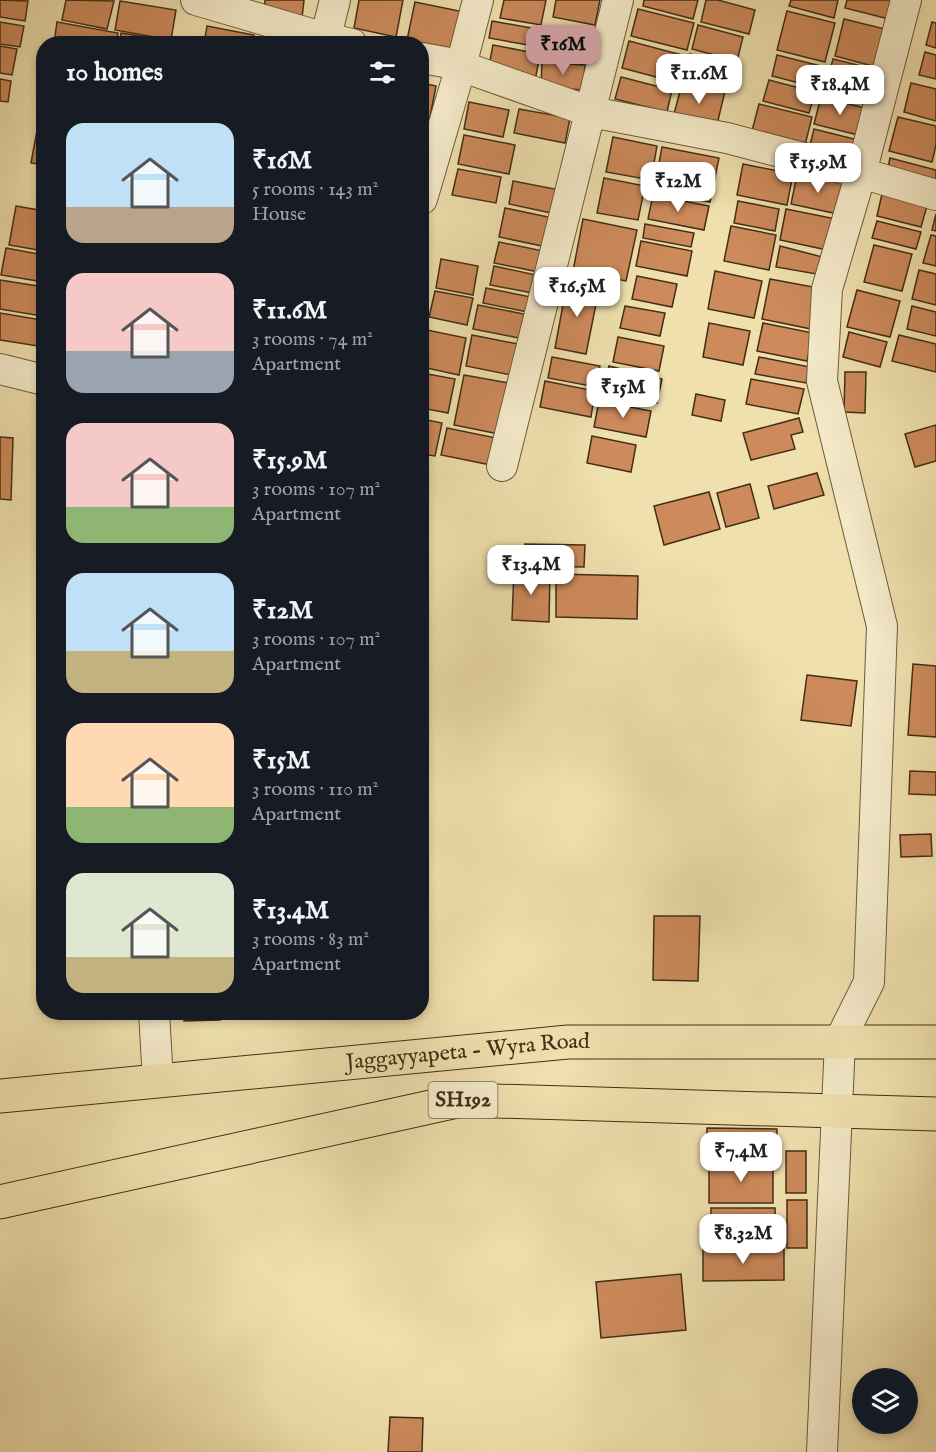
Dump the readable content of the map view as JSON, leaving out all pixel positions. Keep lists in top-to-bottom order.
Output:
{
  "streets": {
    "main road": ["Jaggayyapeta - Wyra Road", "SH192"]
  },
  "page": {
    "price": [
      "₹16M",
      "₹11.6M",
      "₹18.4M",
      "₹15.9M",
      "₹12M",
      "₹16.5M",
      "₹15M",
      "₹13.4M",
      "₹7.4M",
      "₹8.32M"
    ],
    "heading": "10 homes",
    "list": [
      {
        "name": "₹16M",
        "note": "5 rooms · 143 m² · House"
      },
      {
        "name": "₹11.6M",
        "note": "3 rooms · 74 m² · Apartment"
      },
      {
        "name": "₹15.9M",
        "note": "3 rooms · 107 m² · Apartment"
      },
      {
        "name": "₹12M",
        "note": "3 rooms · 107 m² · Apartment"
      },
      {
        "name": "₹15M",
        "note": "3 rooms · 110 m² · Apartment"
      },
      {
        "name": "₹13.4M",
        "note": "3 rooms · 83 m² · Apartment"
      }
    ]
  }
}
